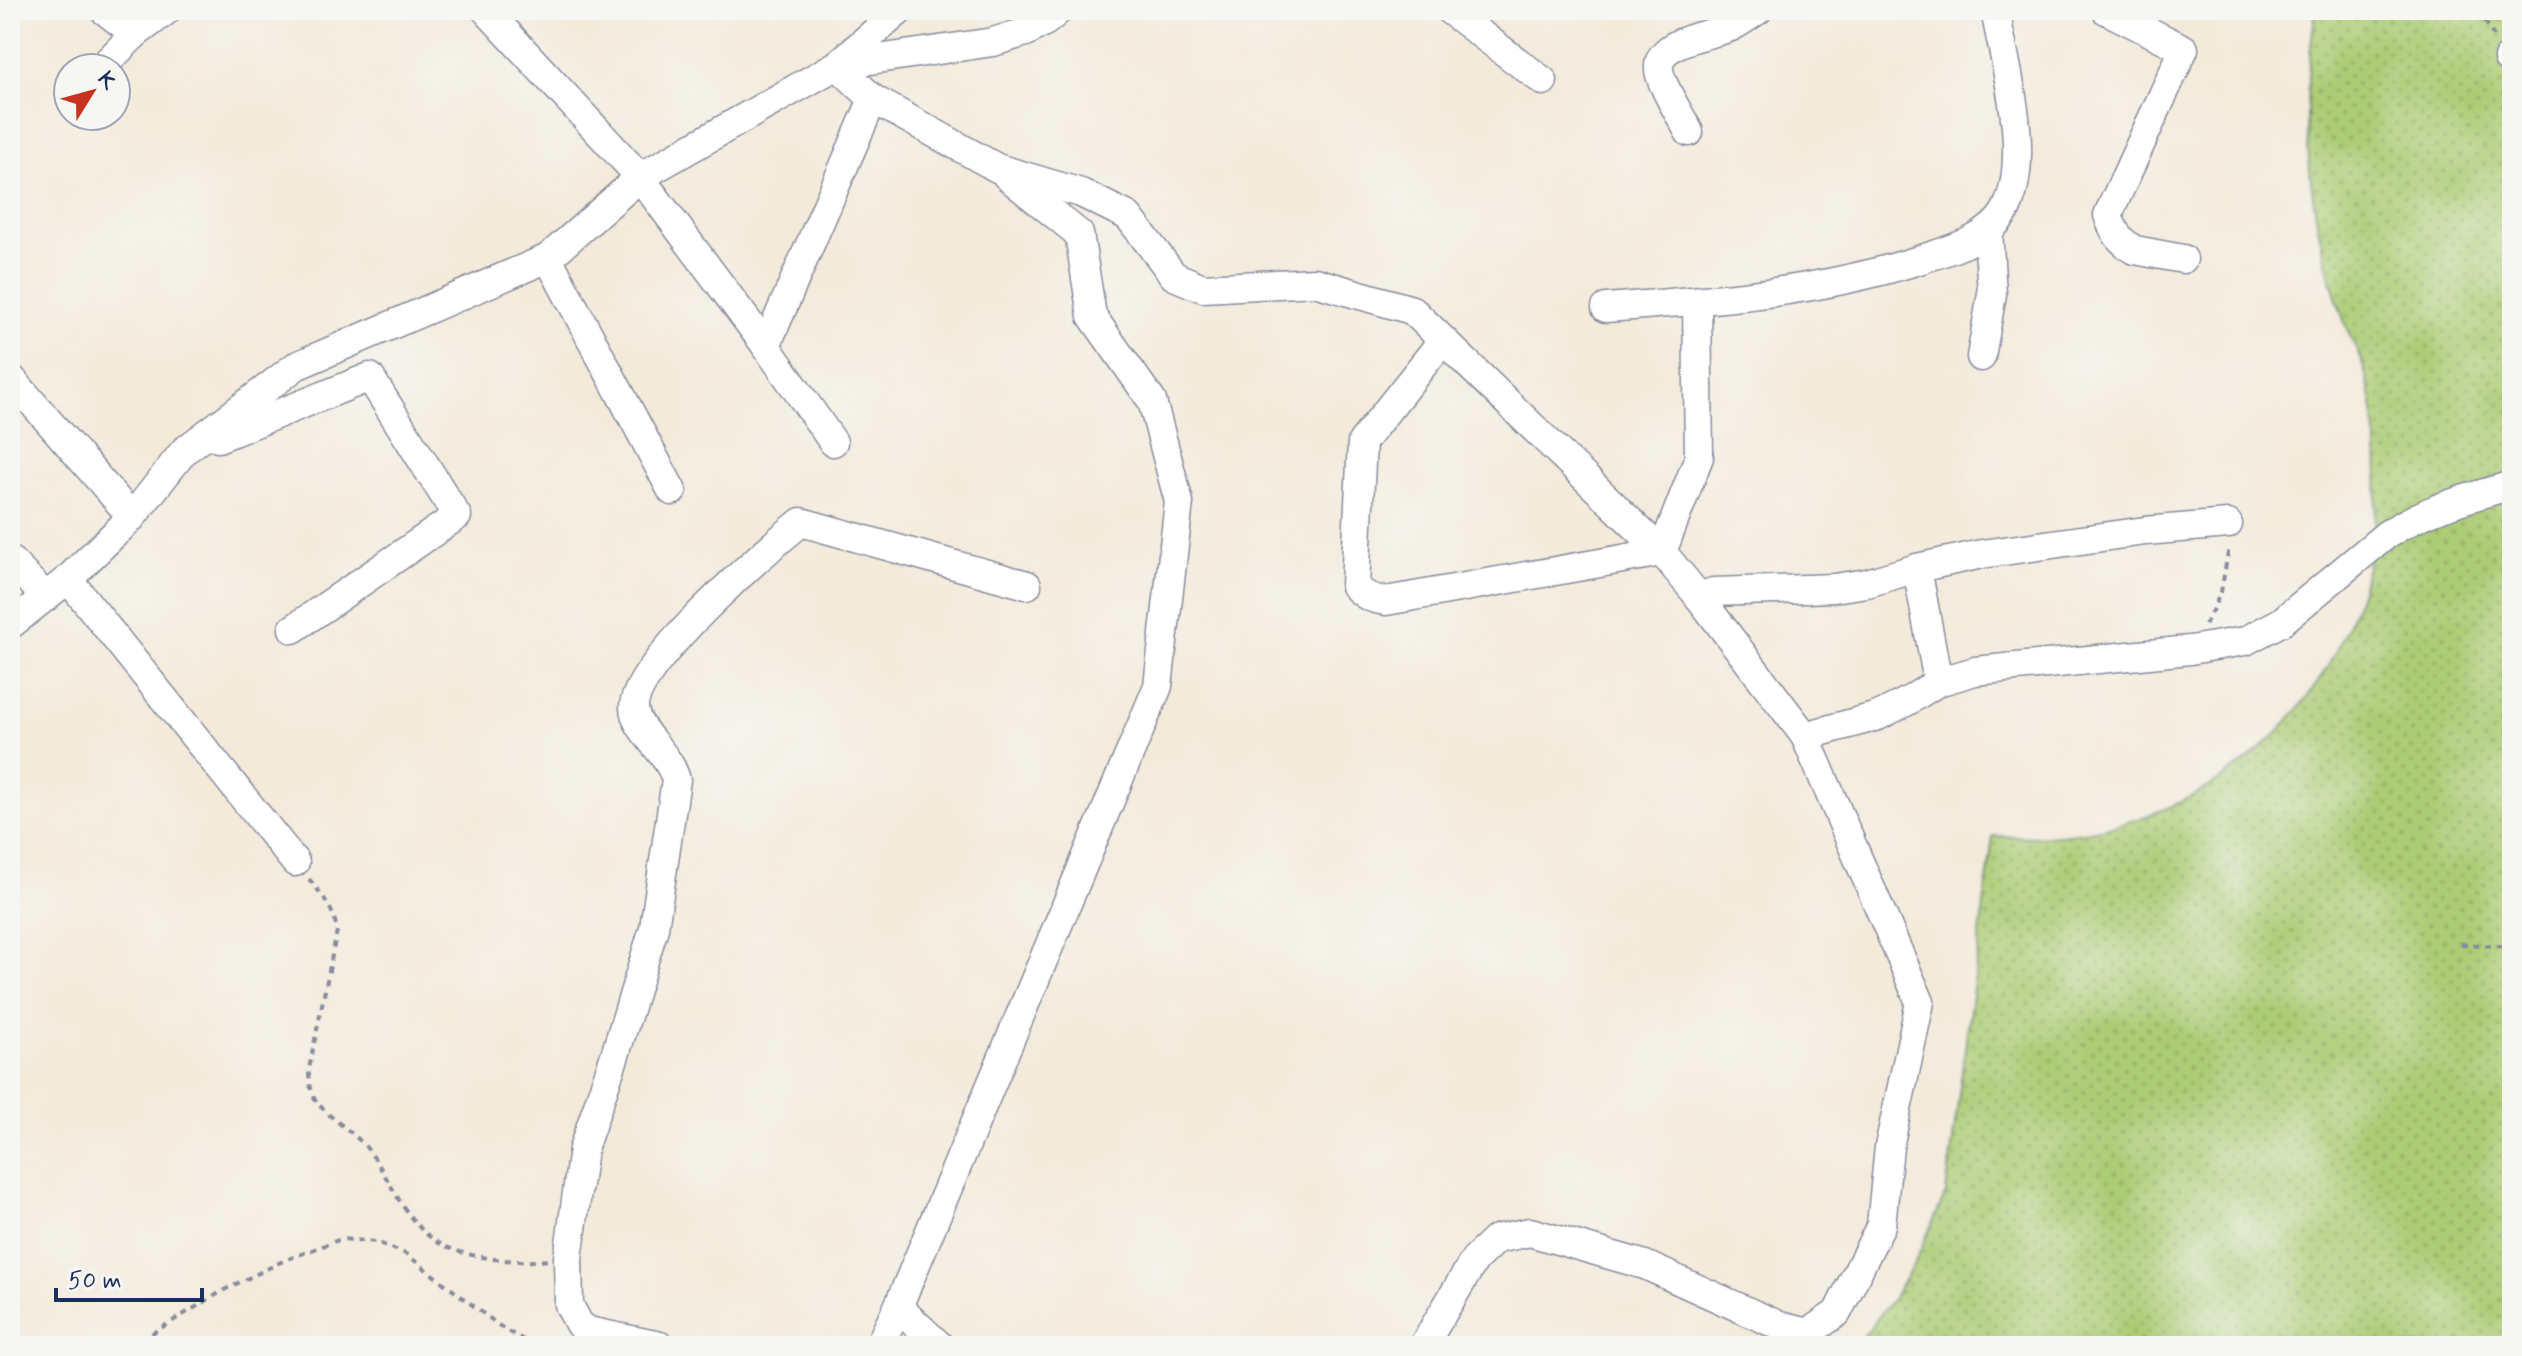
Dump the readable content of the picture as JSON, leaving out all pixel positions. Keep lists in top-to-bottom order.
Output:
{
  "scale_bar": "50 m",
  "north": "top right"
}
